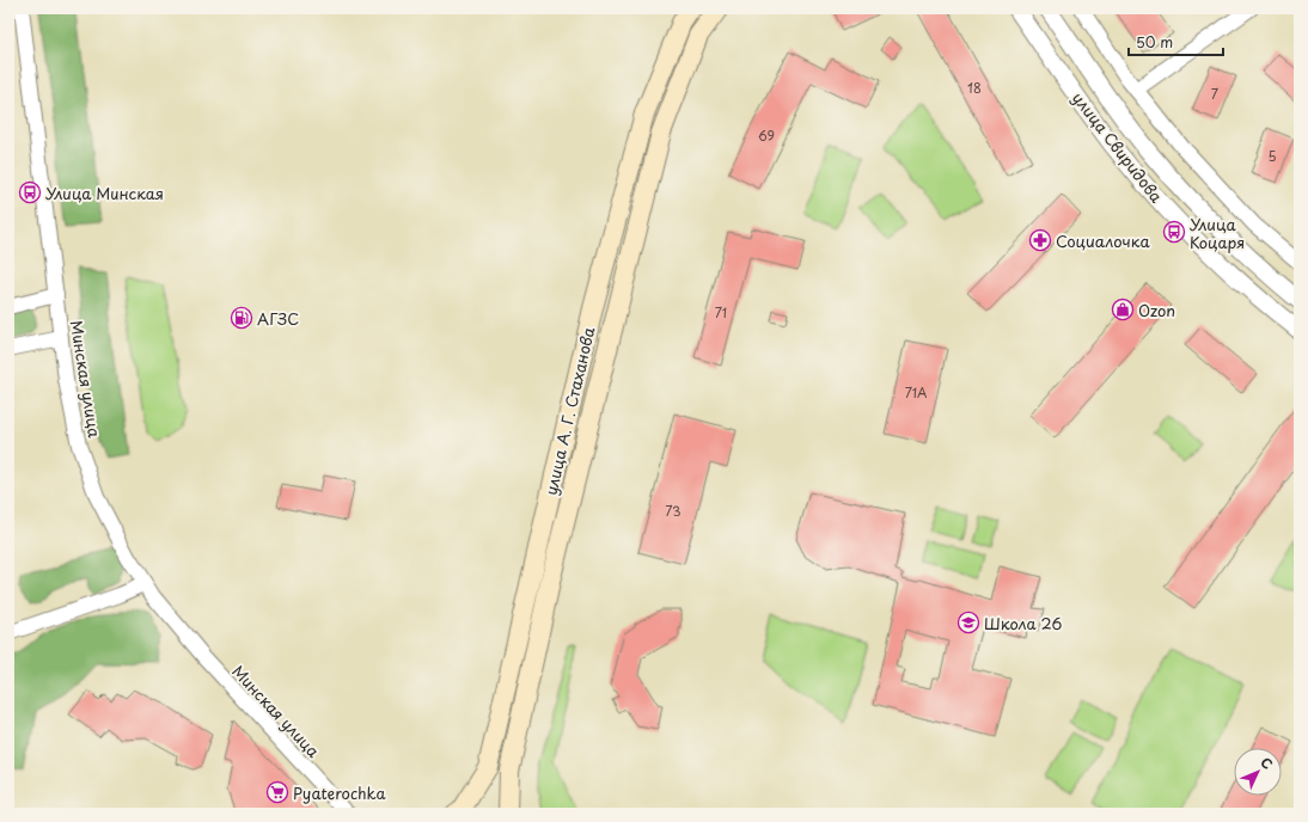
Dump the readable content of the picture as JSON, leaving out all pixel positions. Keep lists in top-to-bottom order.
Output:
{
  "streets": {
    "main road": ["улица А. Г. Стаханова"],
    "street": ["улица Свиридова", "Минская улица"]
  },
  "places": {
    "bus stop": ["Улица Минская", "Улица Коцаря"],
    "pharmacy": ["Социалочка"],
    "shop": ["Ozon"],
    "fuel station": ["АГЗС"],
    "school or university": ["Школа 26"],
    "supermarket": ["Pyaterochka"]
  },
  "house_numbers": [
    "18",
    "7",
    "69",
    "5",
    "71",
    "71А",
    "73"
  ],
  "scale_bar": "50 m",
  "north": "top right"
}
